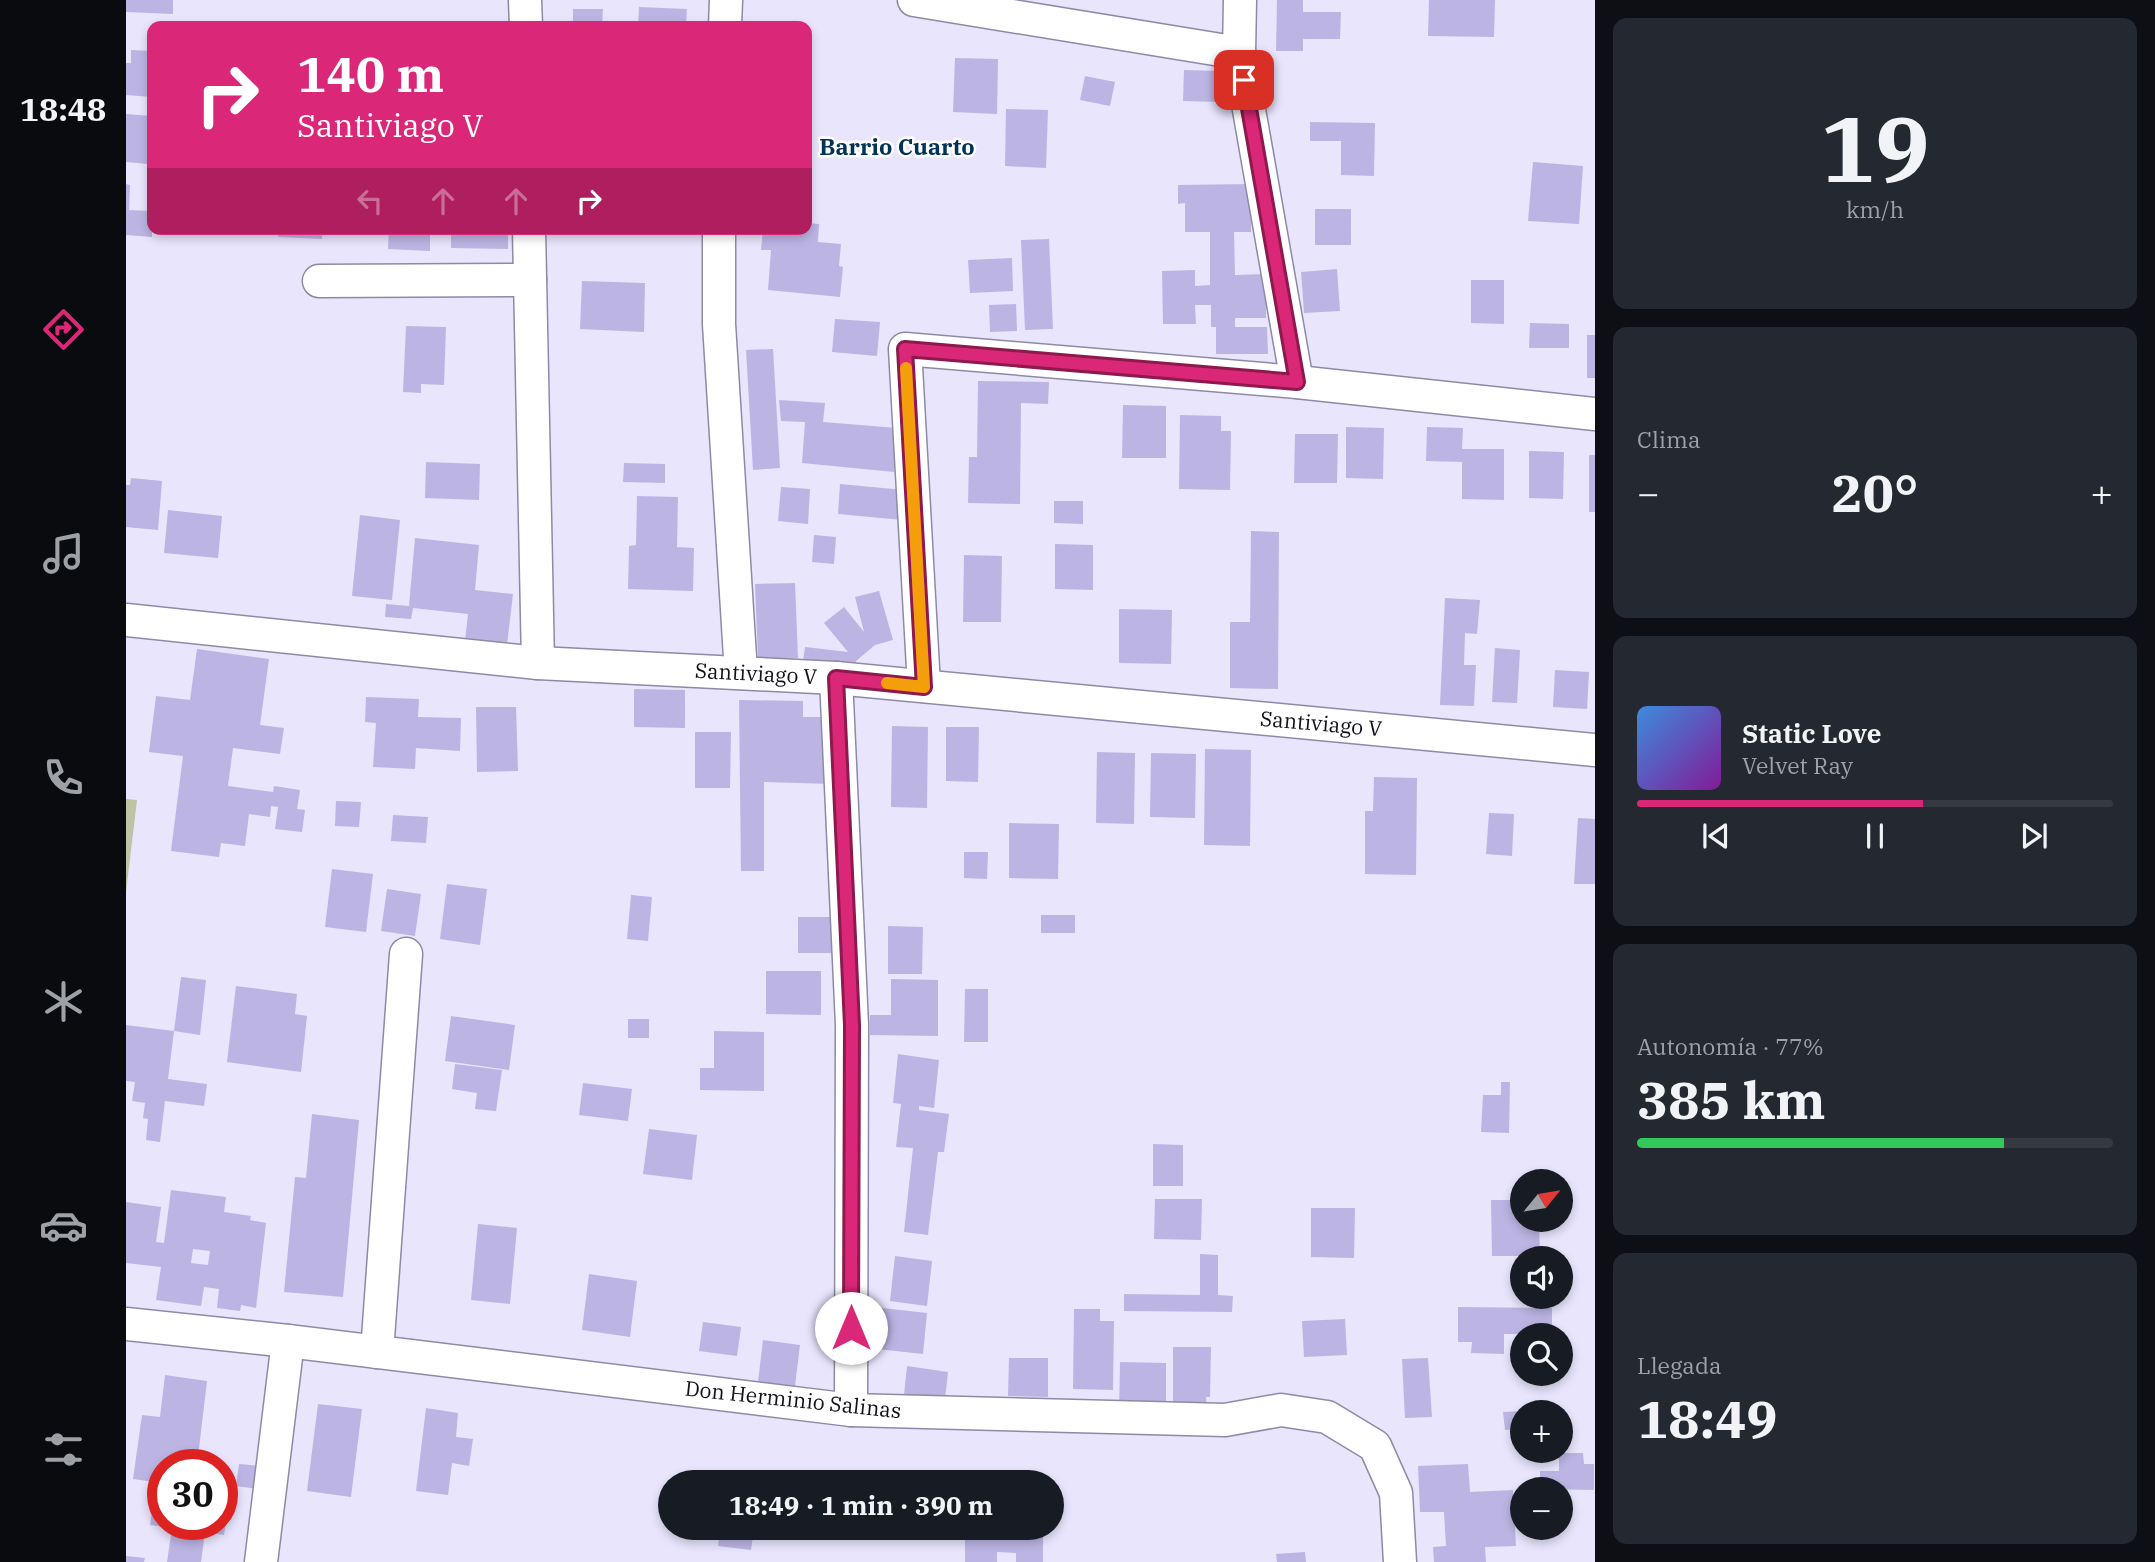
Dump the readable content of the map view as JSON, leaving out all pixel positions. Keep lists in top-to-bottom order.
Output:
{
  "streets": {
    "street": ["Santiviago V", "Don Herminio Salinas"]
  },
  "districts": ["Barrio Cuarto"],
  "north": "top right",
  "page": {
    "tabs": "18:48",
    "tile": [
      ["19", "km/h"],
      "Clima",
      ["Autonomía · 77%", "385 km"],
      ["Llegada", "18:49"]
    ],
    "turn": ["140 m", "Santiviago V"],
    "heat": ["−", "20°", "+"],
    "song": ["Static Love", "Velvet Ray"],
    "map_buttons": ["+", "−"],
    "limit": "30",
    "trip": "18:49 · 1 min · 390 m"
  }
}
